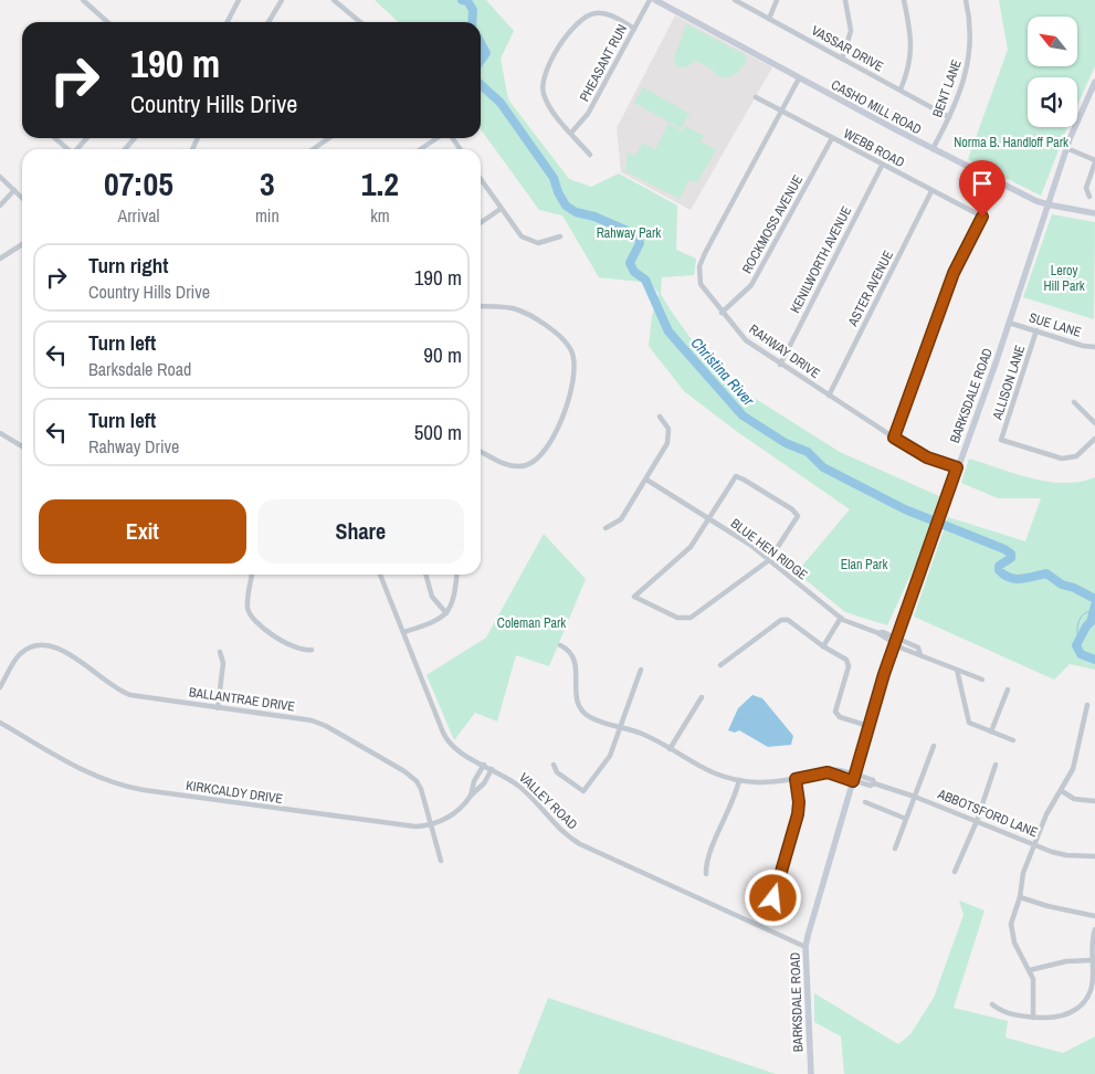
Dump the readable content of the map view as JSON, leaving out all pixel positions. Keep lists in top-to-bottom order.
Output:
{
  "streets": {
    "street": [
      "VASSAR DRIVE",
      "PHEASANT RUN",
      "BENT LANE",
      "CASHO MILL ROAD",
      "WEBB ROAD",
      "ROCKMOSS AVENUE",
      "KENILWORTH AVENUE",
      "ASTER AVENUE",
      "SUE LANE",
      "RAHWAY DRIVE",
      "ALLISON LANE",
      "BARKSDALE ROAD",
      "BLUE HEN RIDGE",
      "BALLANTRAE DRIVE",
      "KIRKCALDY DRIVE",
      "VALLEY ROAD",
      "ABBOTSFORD LANE"
    ]
  },
  "crossings": [
    ["VASSAR DRIVE", "BENT LANE"],
    ["BENT LANE", "CASHO MILL ROAD"],
    ["CASHO MILL ROAD", "RAHWAY DRIVE"],
    ["CASHO MILL ROAD", "BARKSDALE ROAD"],
    ["WEBB ROAD", "ROCKMOSS AVENUE"],
    ["WEBB ROAD", "KENILWORTH AVENUE"],
    ["WEBB ROAD", "ASTER AVENUE"],
    ["WEBB ROAD", "RAHWAY DRIVE"],
    ["ROCKMOSS AVENUE", "RAHWAY DRIVE"],
    ["KENILWORTH AVENUE", "RAHWAY DRIVE"],
    ["ASTER AVENUE", "RAHWAY DRIVE"],
    ["SUE LANE", "ALLISON LANE"],
    ["SUE LANE", "BARKSDALE ROAD"],
    ["RAHWAY DRIVE", "BARKSDALE ROAD"],
    ["BARKSDALE ROAD", "BLUE HEN RIDGE"],
    ["BARKSDALE ROAD", "VALLEY ROAD"],
    ["BARKSDALE ROAD", "ABBOTSFORD LANE"],
    ["BALLANTRAE DRIVE", "KIRKCALDY DRIVE"],
    ["KIRKCALDY DRIVE", "VALLEY ROAD"]
  ],
  "water": ["Christina River"],
  "parks": [
    "Norma B. Handloff Park",
    "Rahway Park",
    "Leroy Hill Park",
    "Elan Park",
    "Coleman Park"
  ],
  "north": "top left",
  "page": {
    "turn": ["190 m", "Country Hills Drive"],
    "eta": [
      "07:05",
      "Arrival",
      "3",
      "min",
      "1.2",
      "km"
    ],
    "list": [
      {
        "name": "Turn right",
        "note": "Country Hills Drive",
        "value": "190 m"
      },
      {
        "name": "Turn left",
        "note": "Barksdale Road",
        "value": "90 m"
      },
      {
        "name": "Turn left",
        "note": "Rahway Drive",
        "value": "500 m"
      }
    ],
    "buttons": ["Exit", "Share"]
  }
}
